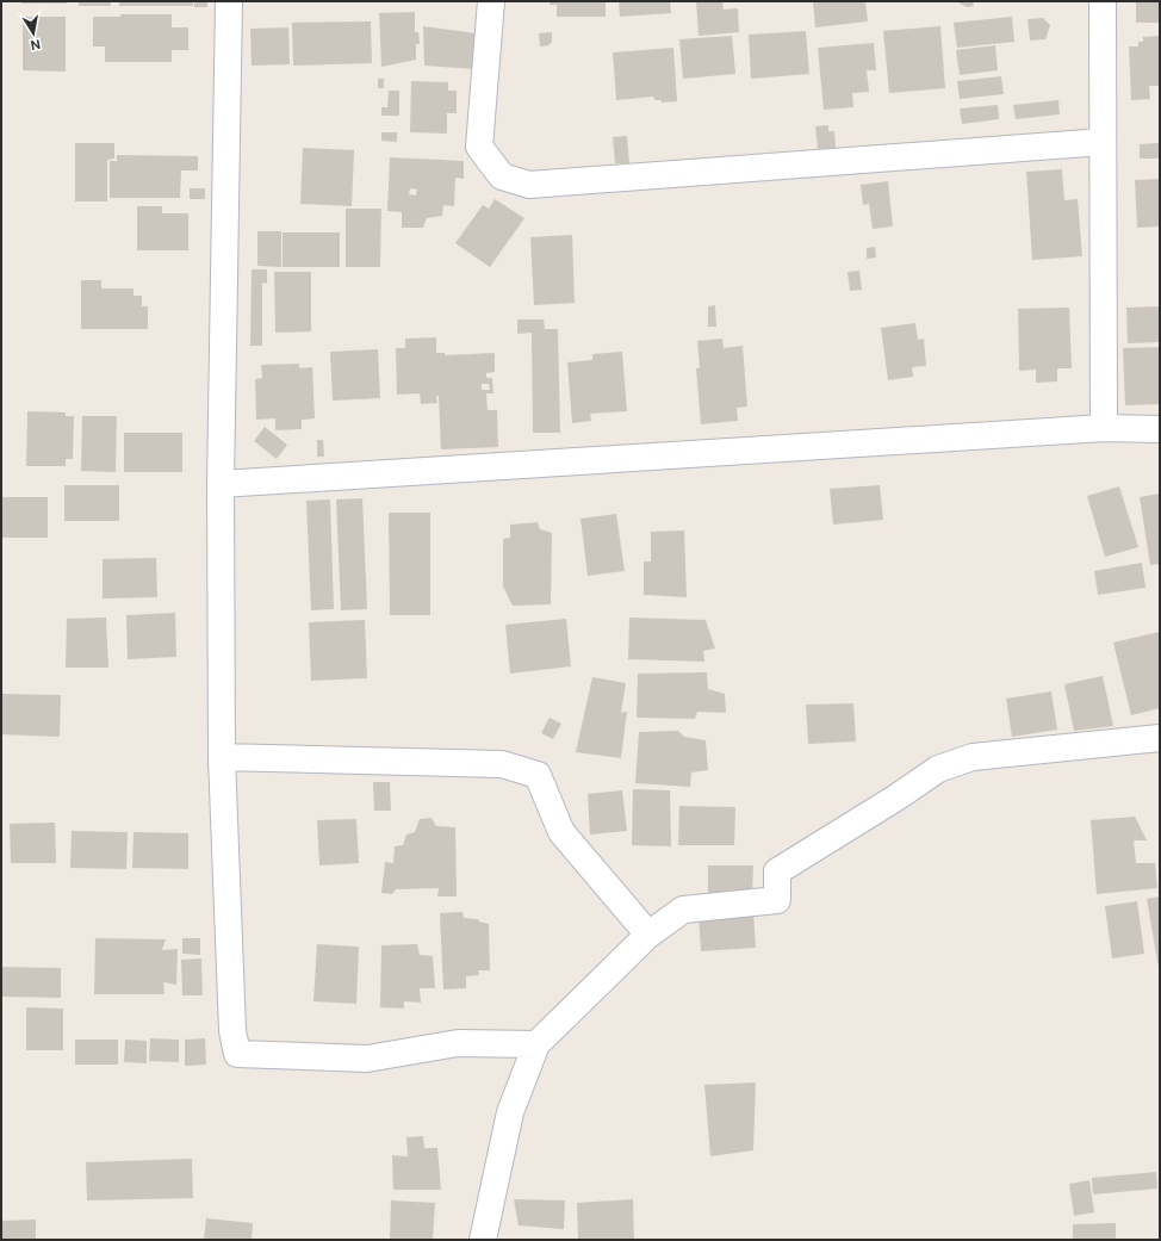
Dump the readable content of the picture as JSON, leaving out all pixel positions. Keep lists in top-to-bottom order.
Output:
{
  "north": "bottom"
}
